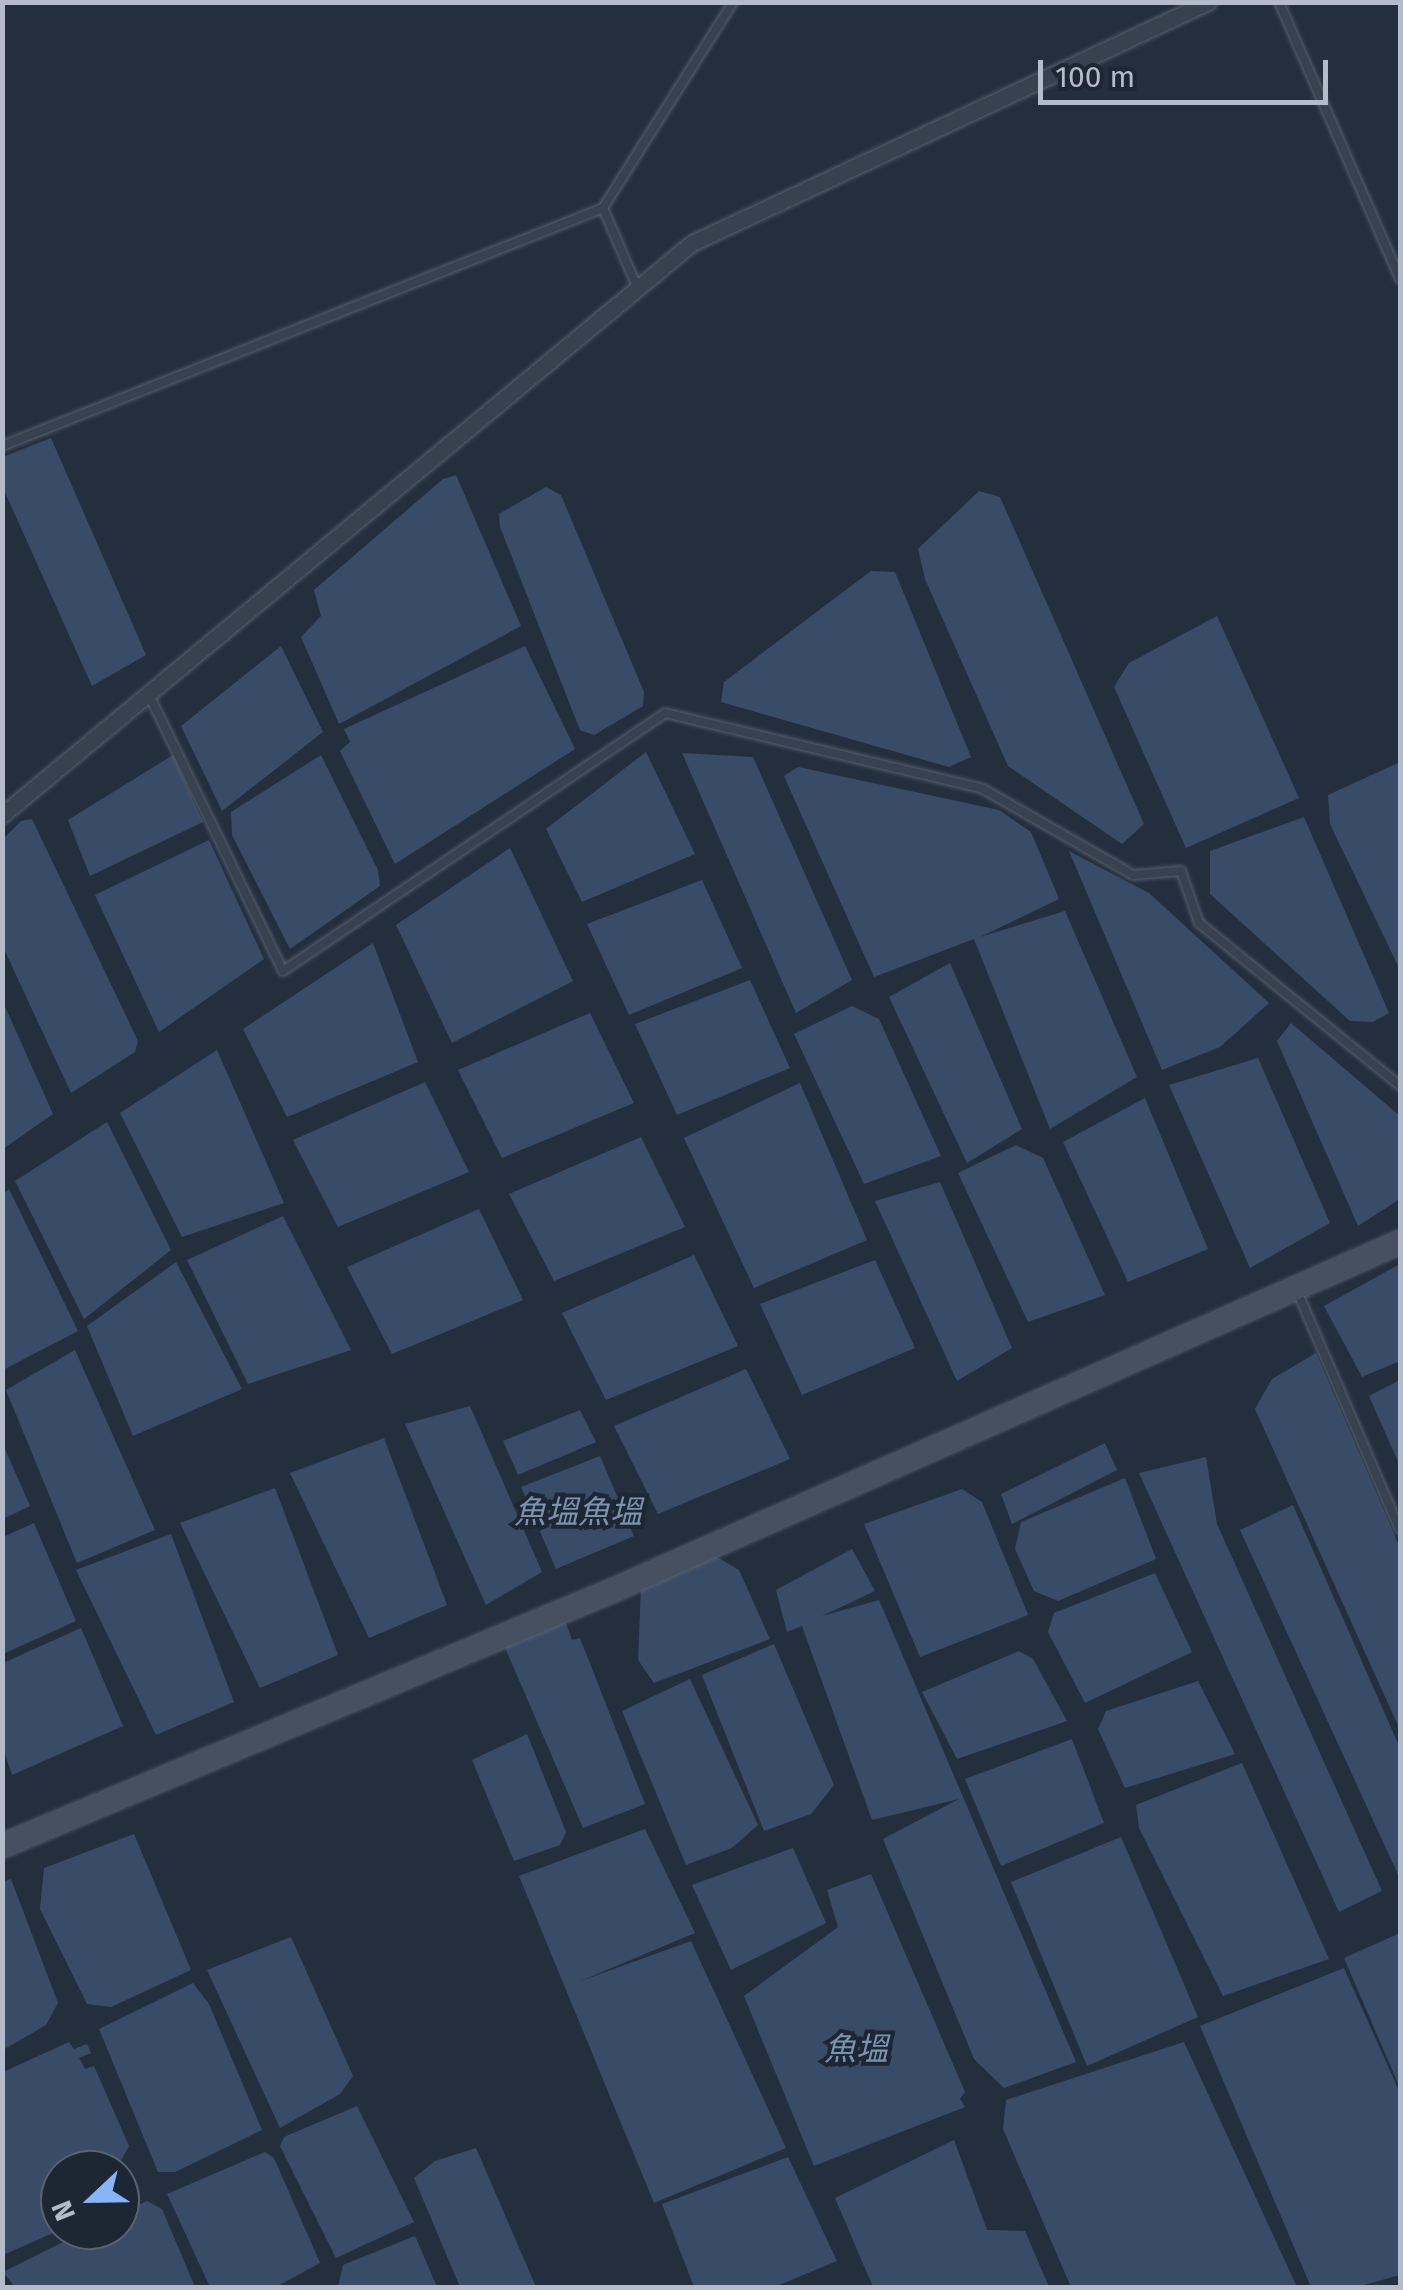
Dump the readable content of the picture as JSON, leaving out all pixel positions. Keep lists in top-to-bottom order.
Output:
{
  "water": ["魚塭魚塭", "魚塭"],
  "scale_bar": "100 m",
  "north": "left"
}
